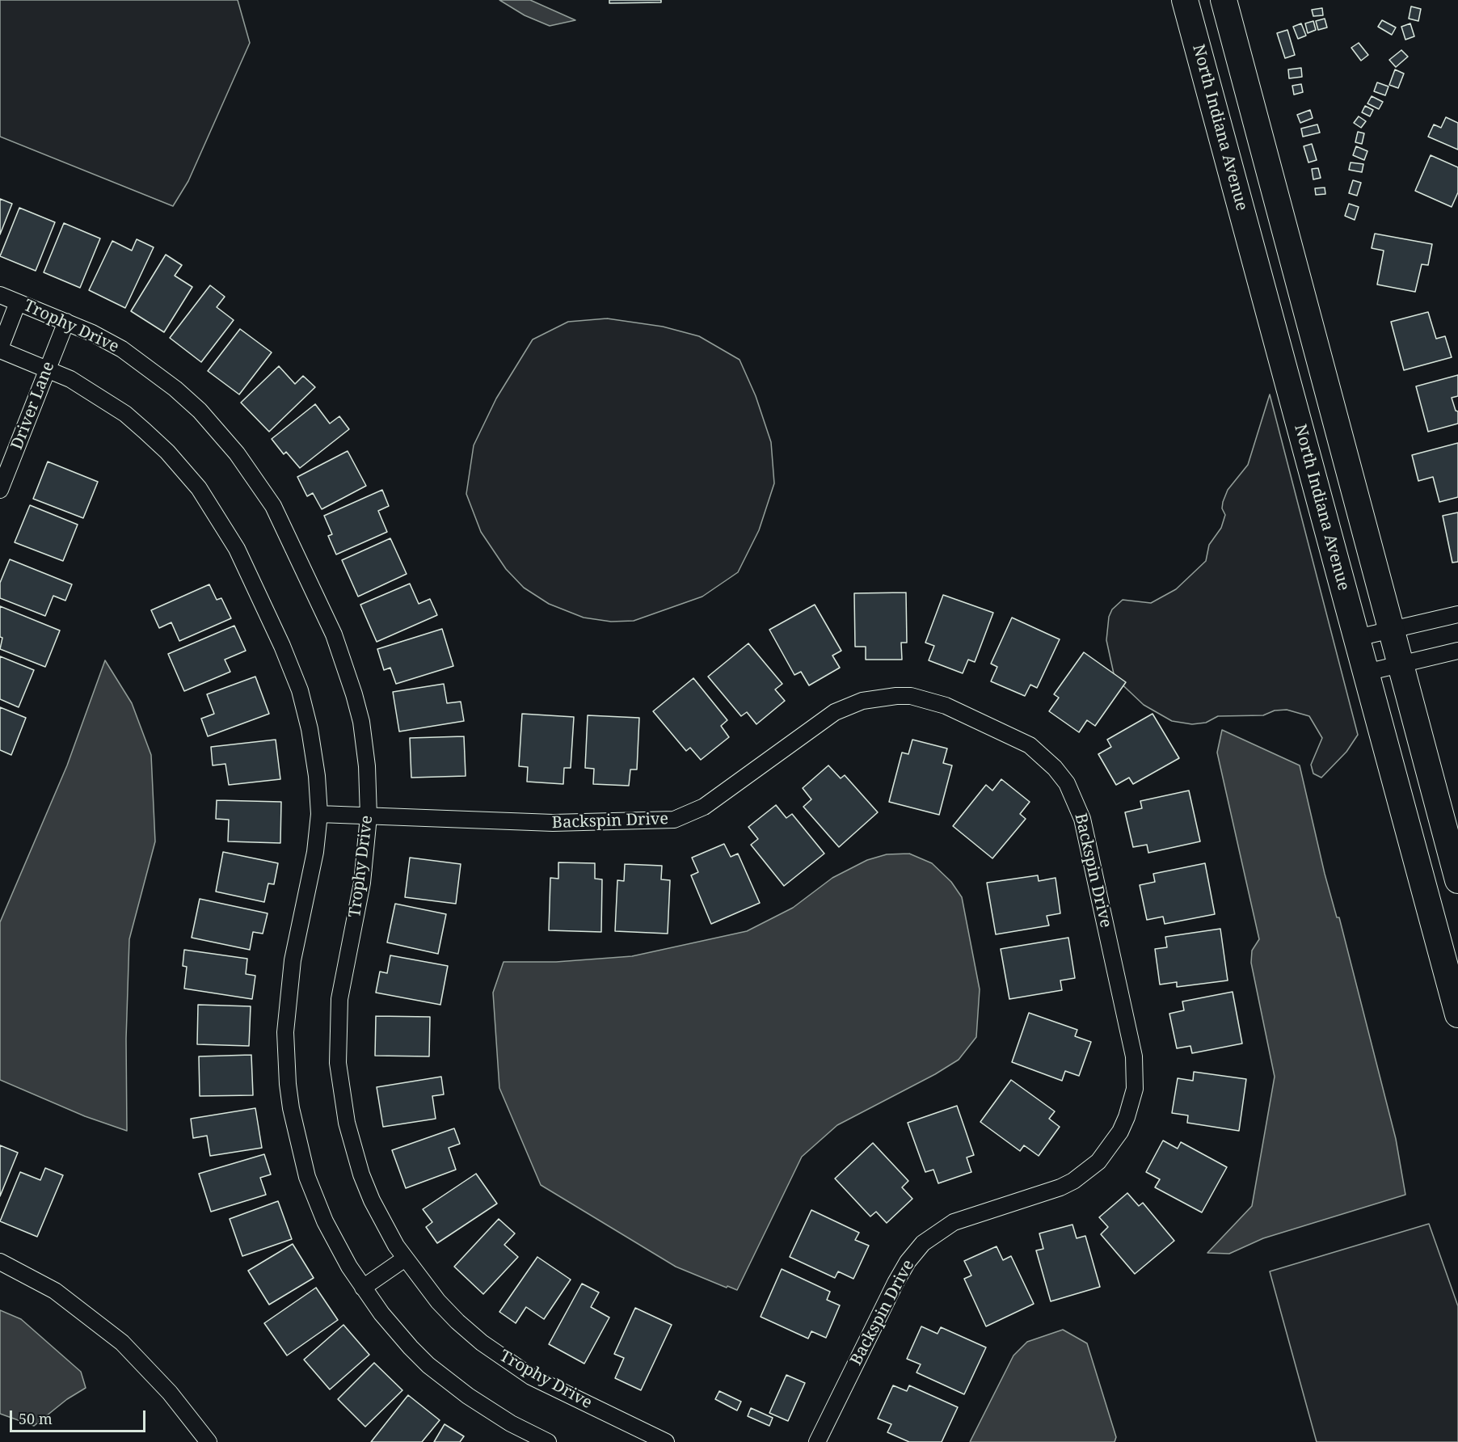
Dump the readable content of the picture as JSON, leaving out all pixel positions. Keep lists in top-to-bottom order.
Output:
{
  "streets": {
    "main road": ["North Indiana Avenue"],
    "street": ["Trophy Drive", "Driver Lane", "Backspin Drive"]
  },
  "crossings": [
    ["Trophy Drive", "Driver Lane"],
    ["Trophy Drive", "Backspin Drive"]
  ],
  "scale_bar": "50 m"
}
